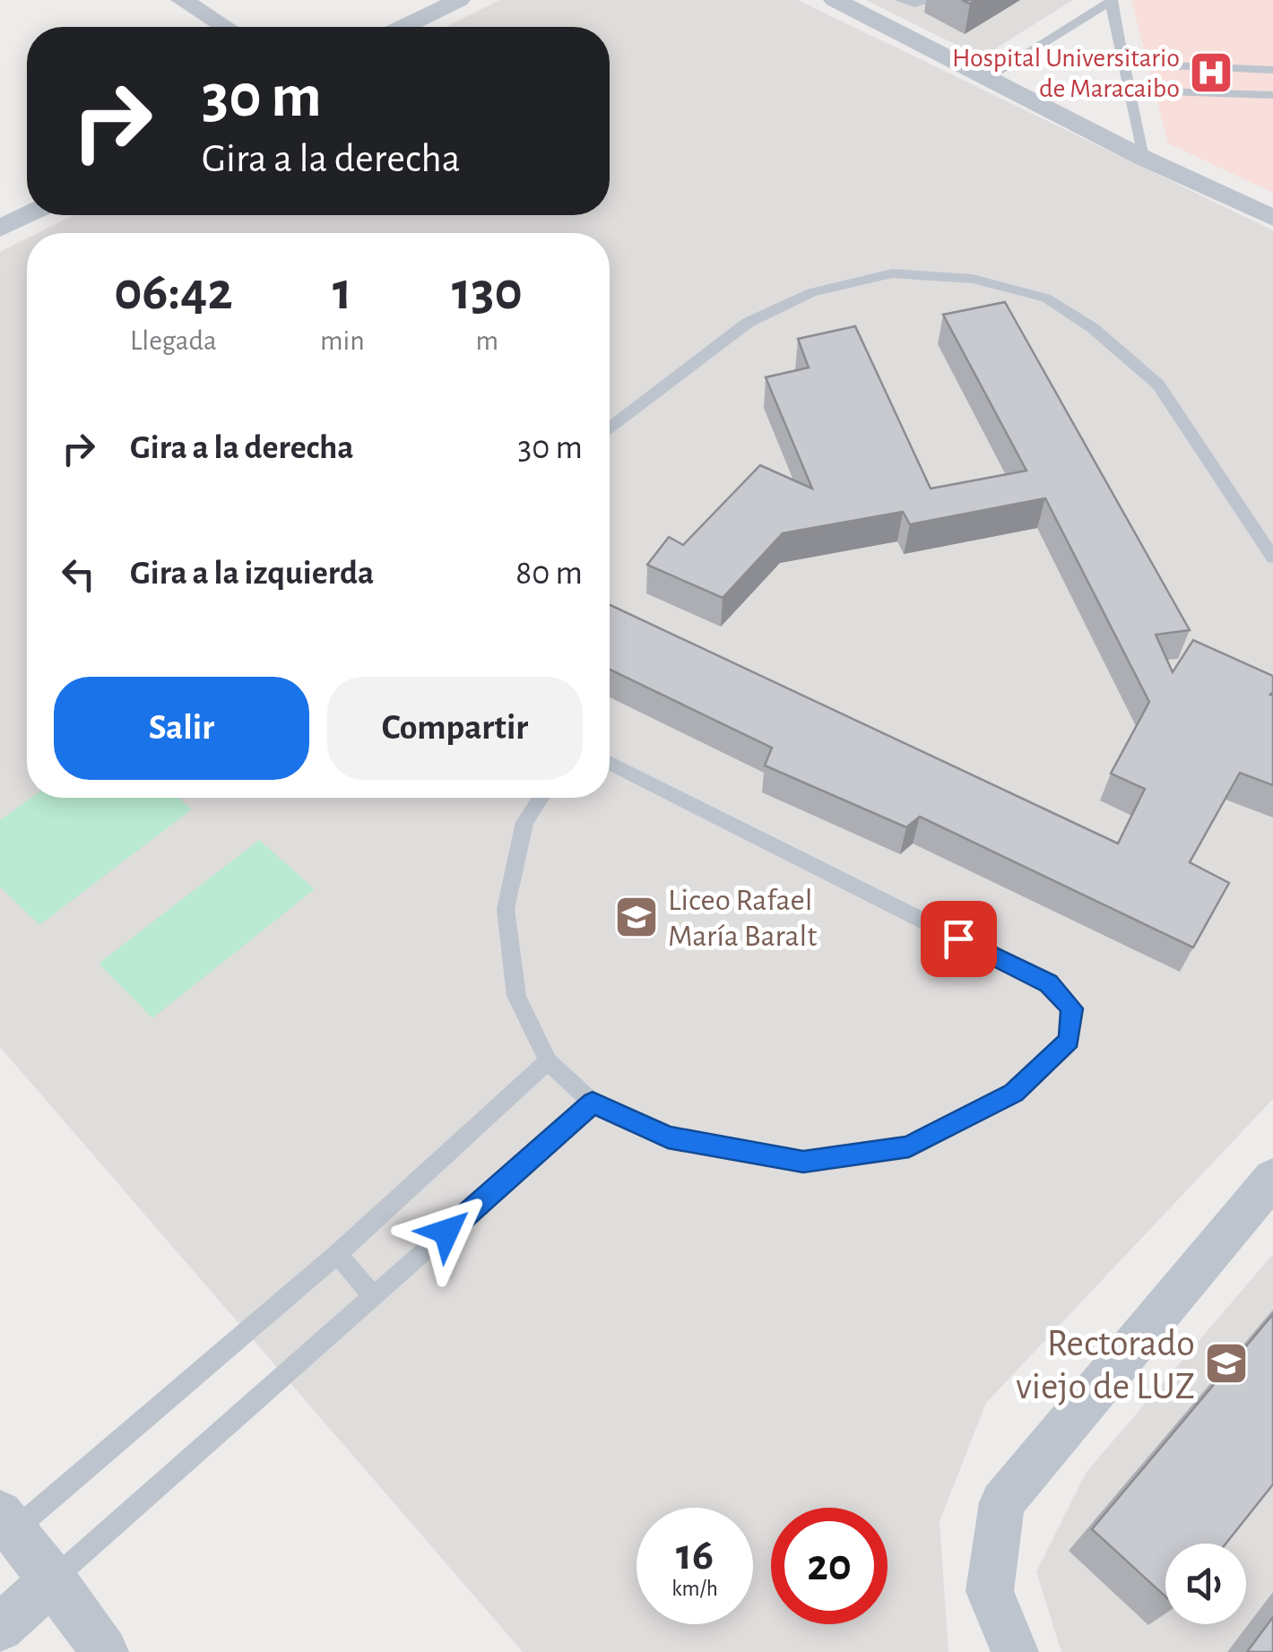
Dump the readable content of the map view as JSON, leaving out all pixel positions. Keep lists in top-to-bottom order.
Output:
{
  "places": {
    "hospital": ["Hospital Universitario de Maracaibo"],
    "school or university": ["Liceo Rafael María Baralt", "Rectorado viejo de LUZ"]
  },
  "page": {
    "turn": ["30 m", "Gira a la derecha"],
    "eta": [
      "06:42",
      "Llegada",
      "1",
      "min",
      "130",
      "m"
    ],
    "list": [
      {
        "name": "Gira a la derecha",
        "value": "30 m"
      },
      {
        "name": "Gira a la izquierda",
        "value": "80 m"
      }
    ],
    "buttons": ["Salir", "Compartir"],
    "speed": "16 km/h",
    "limit": "20"
  }
}
